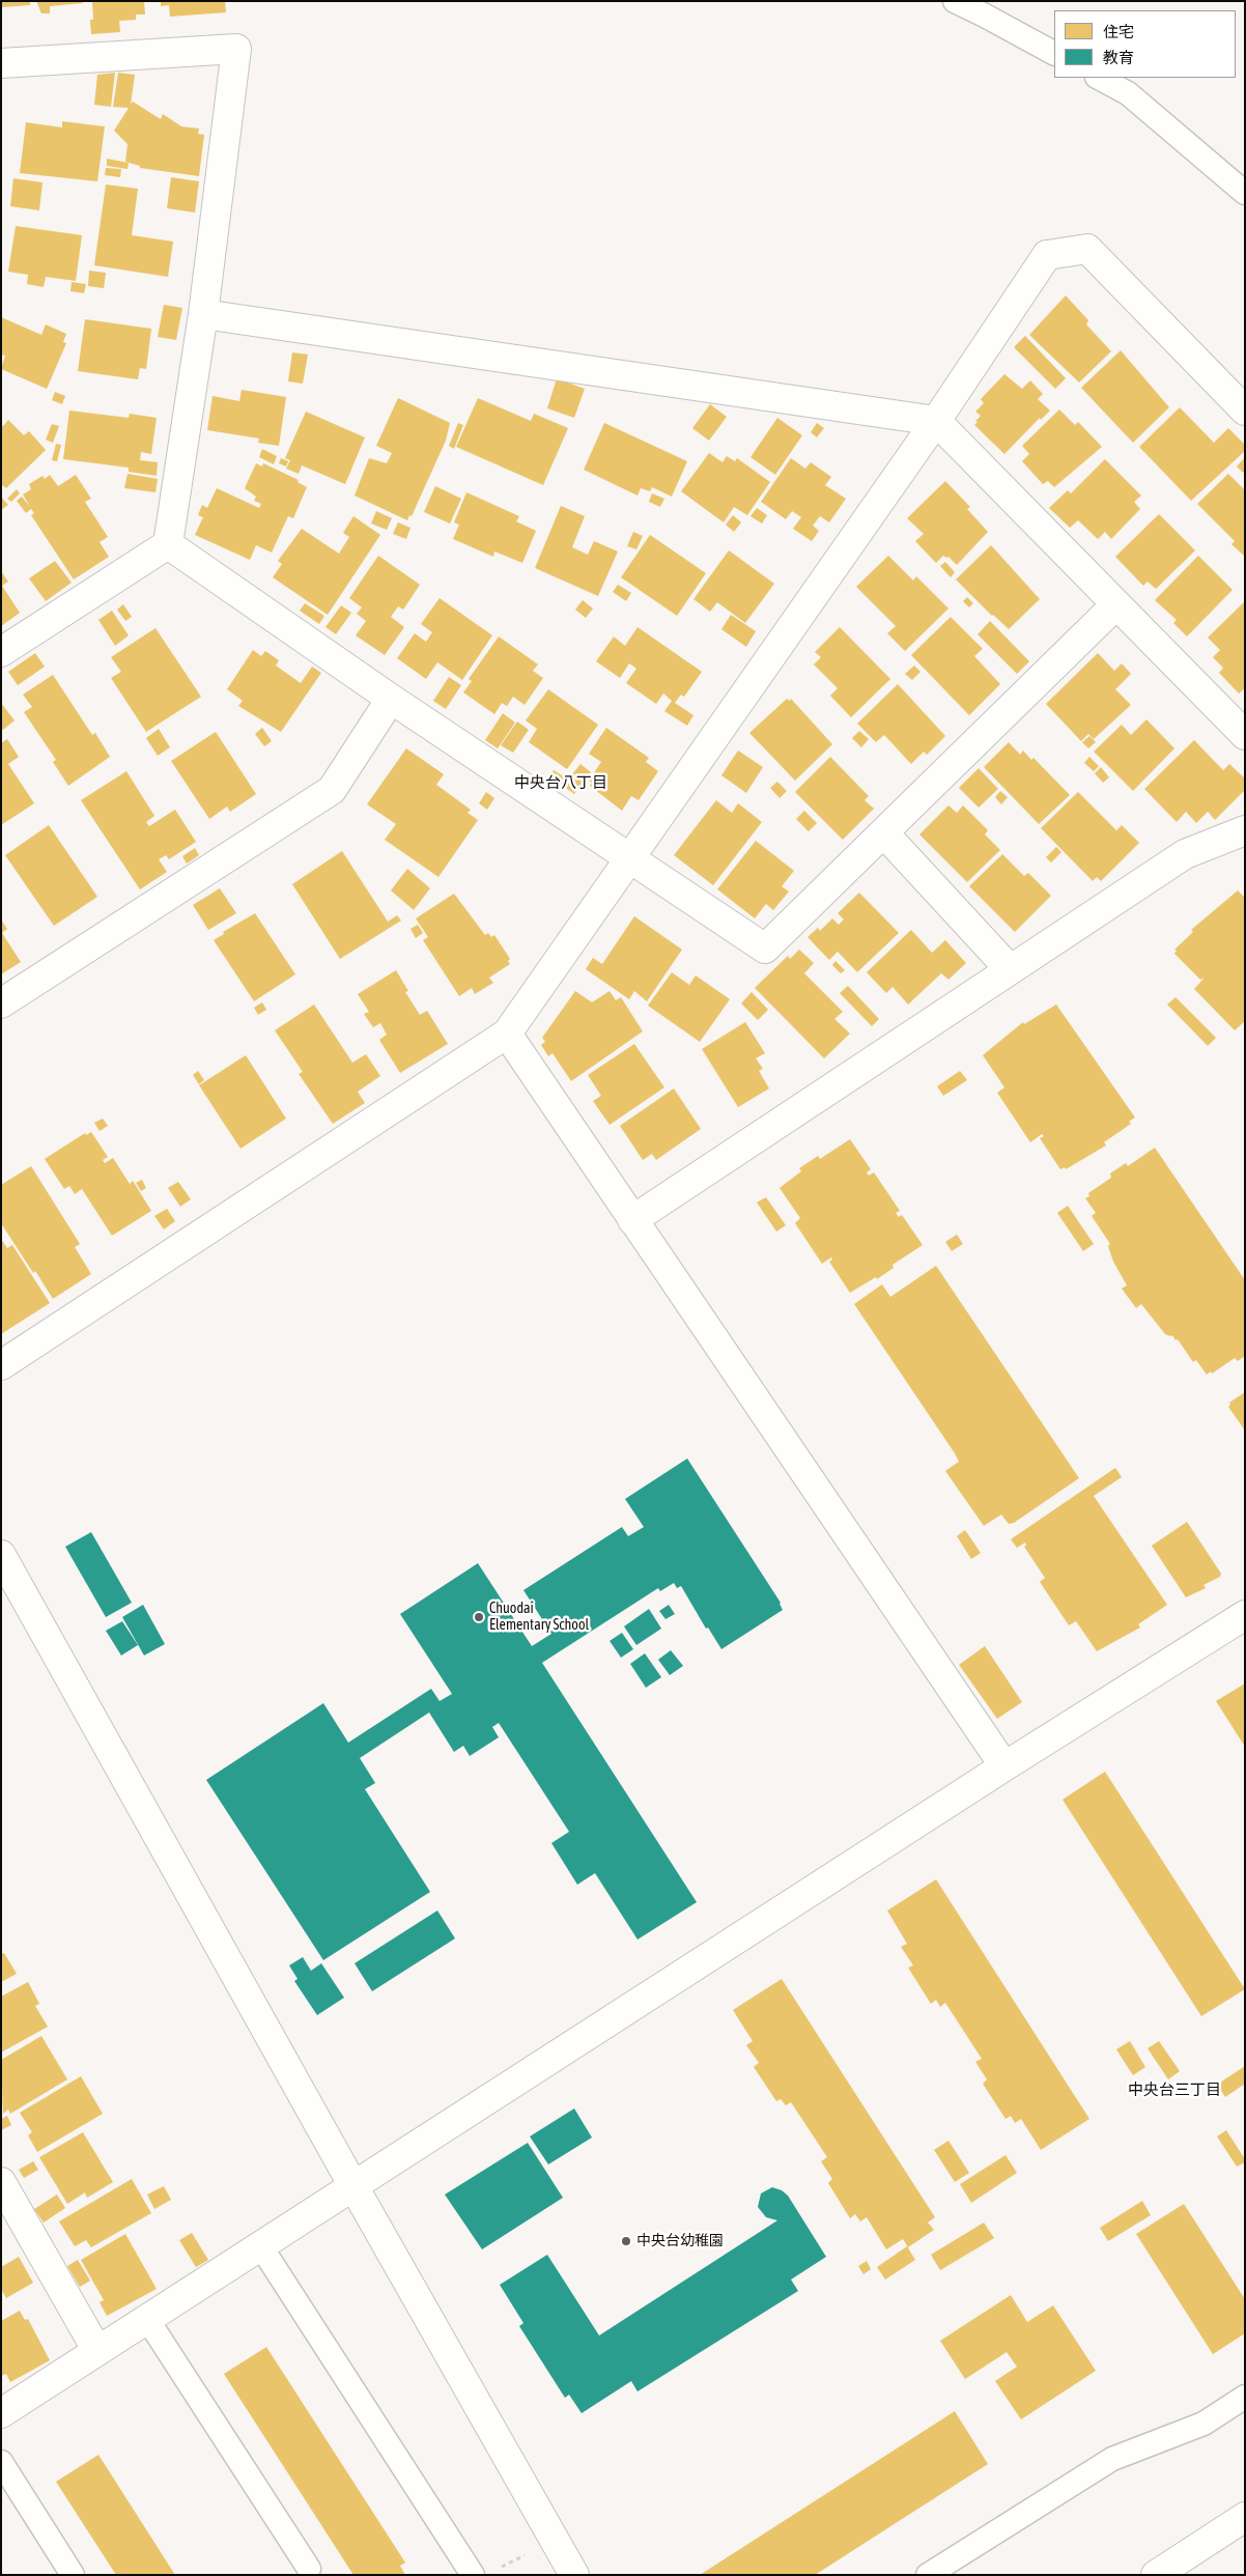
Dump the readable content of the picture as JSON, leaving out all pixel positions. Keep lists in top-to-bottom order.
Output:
{
  "districts": ["中央台八丁目", "中央台三丁目"],
  "places": ["Chuodai Elementary School", "中央台幼稚園"],
  "legend": ["住宅", "教育"]
}
